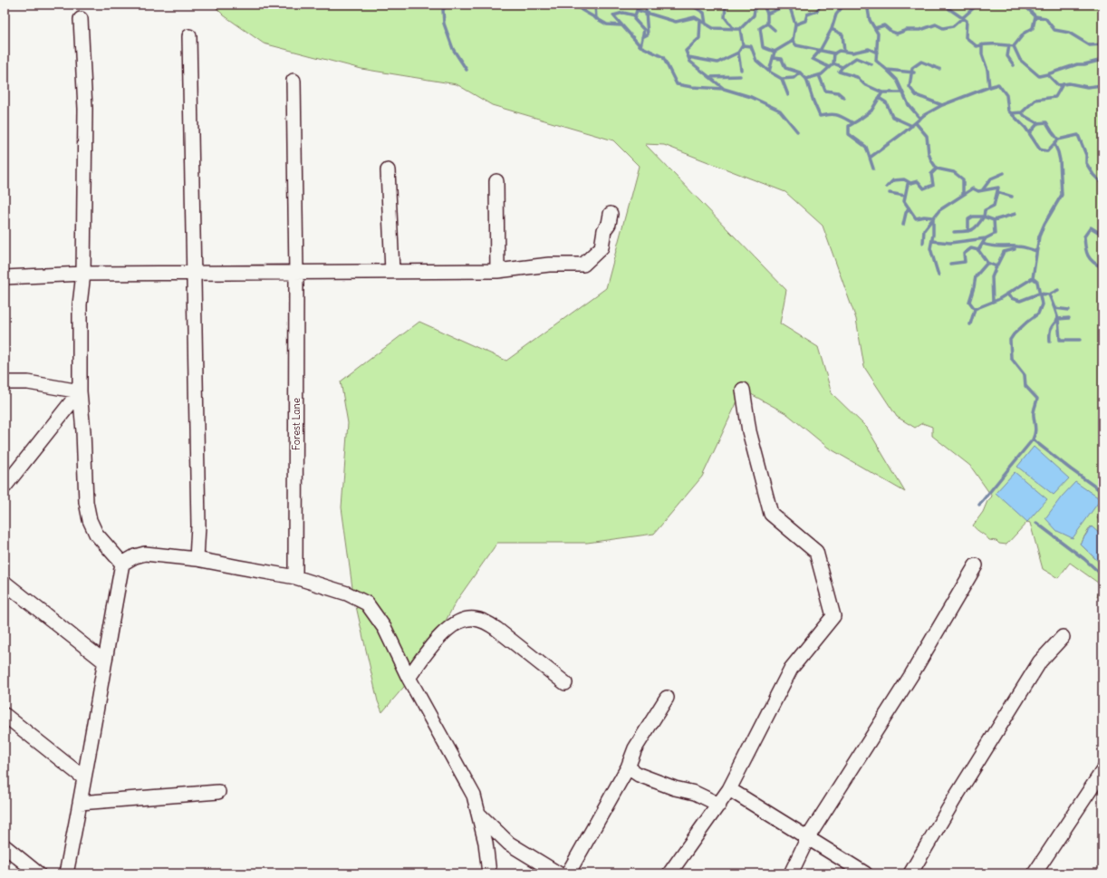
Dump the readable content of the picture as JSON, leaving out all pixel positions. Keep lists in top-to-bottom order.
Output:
{
  "streets": {
    "street": ["Forest Lane"]
  }
}
